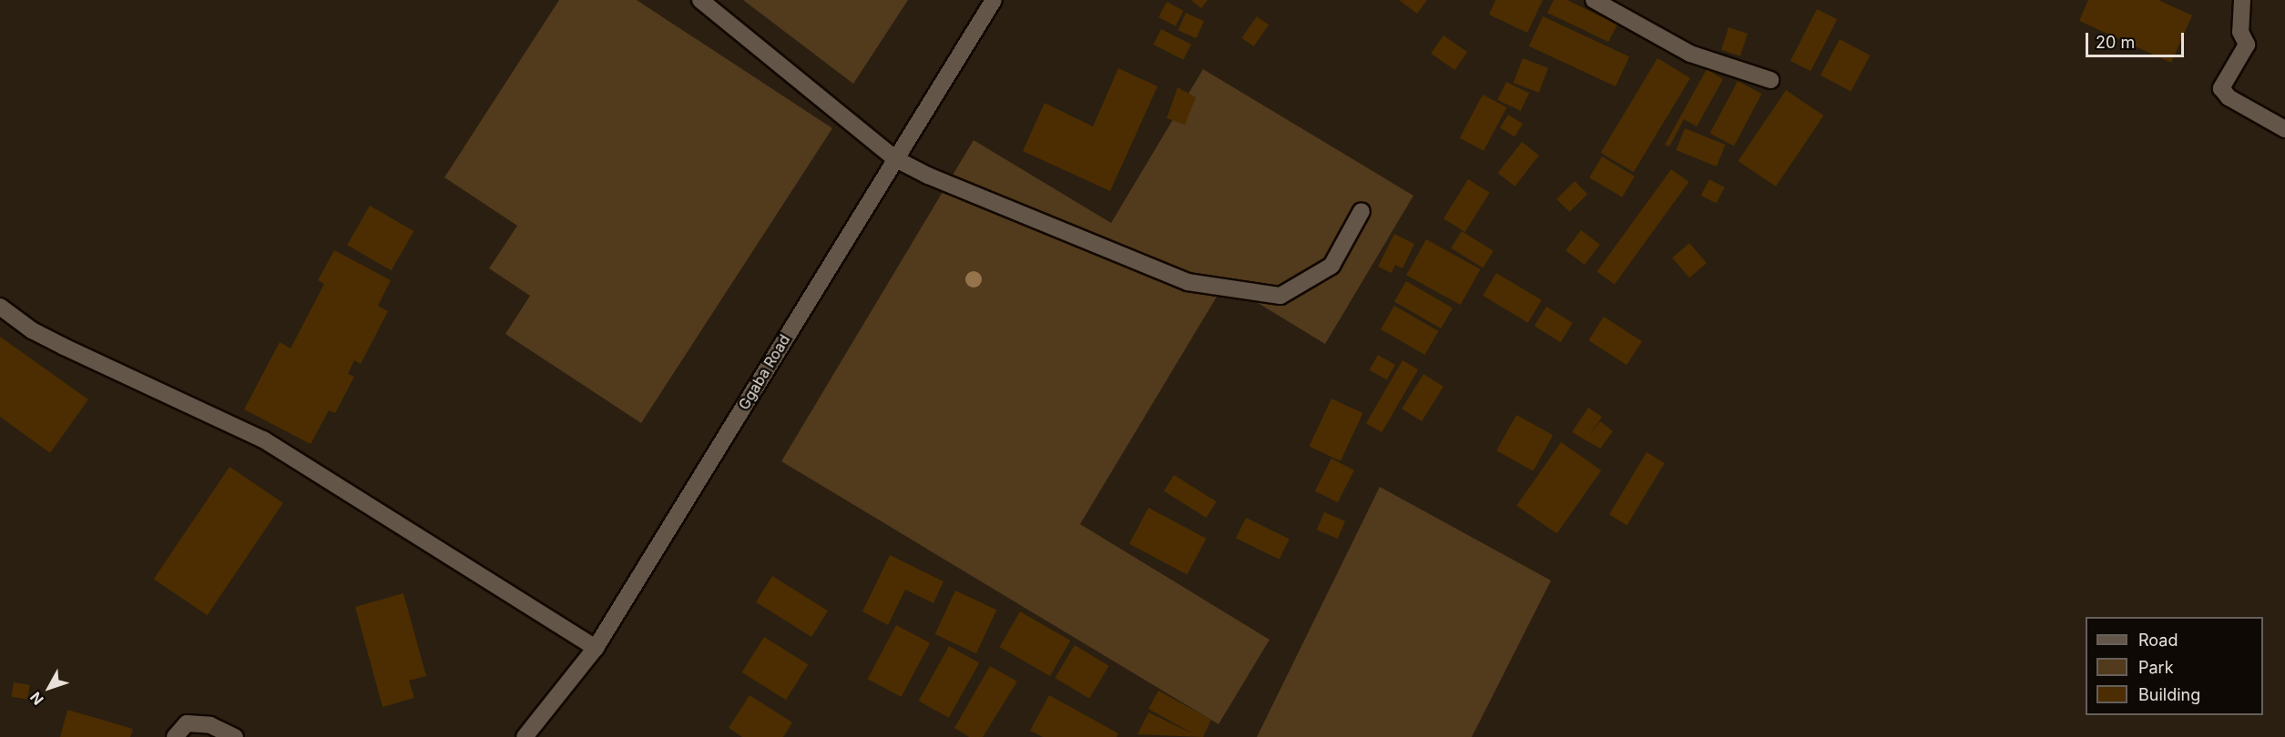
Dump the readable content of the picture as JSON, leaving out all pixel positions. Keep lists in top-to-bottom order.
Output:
{
  "streets": {
    "street": ["Ggaba Road"]
  },
  "legend": ["Road", "Park", "Building"],
  "scale_bar": "20 m",
  "north": "bottom left"
}
